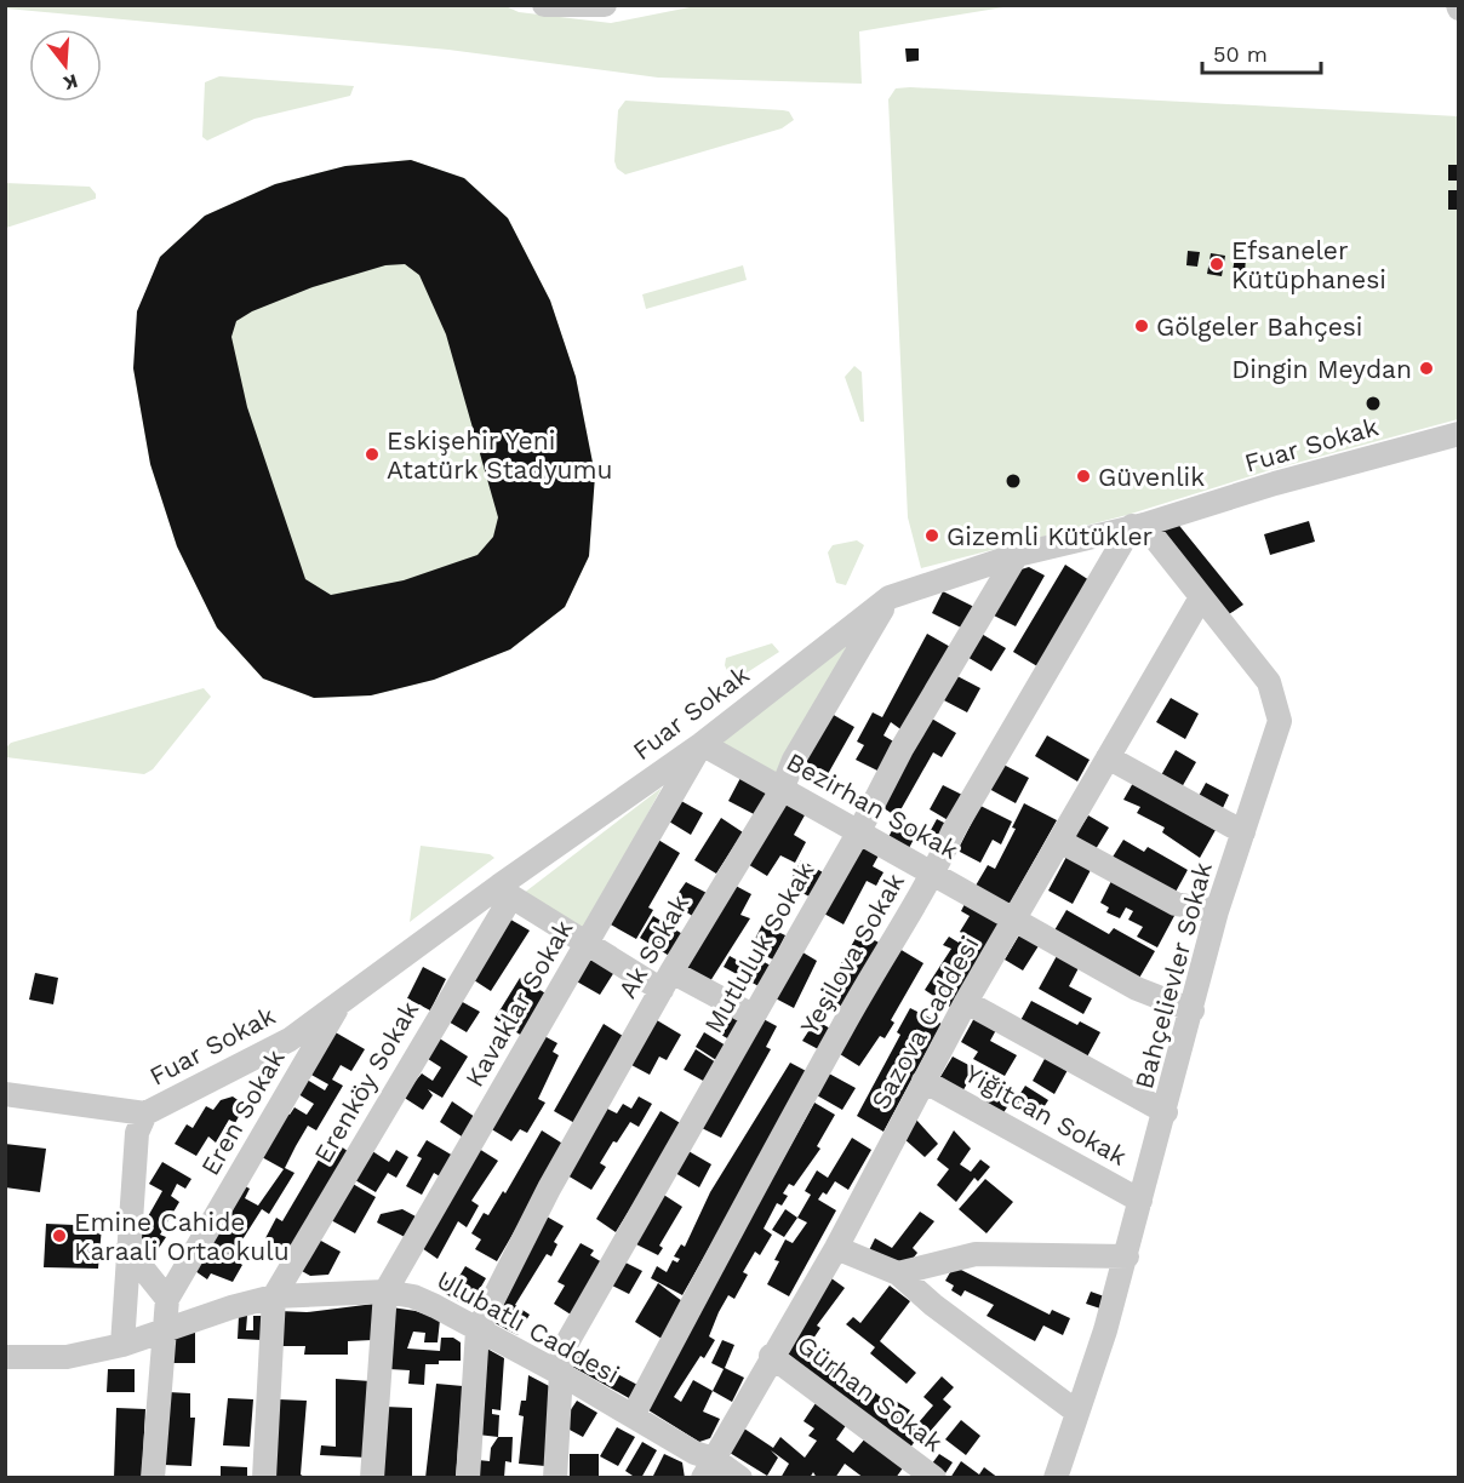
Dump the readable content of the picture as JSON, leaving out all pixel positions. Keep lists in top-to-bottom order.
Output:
{
  "streets": {
    "street": [
      "Fuar Sokak",
      "Bezirhan Sokak",
      "Ak Sokak",
      "Mutluluk Sokak",
      "Yeşilova Sokak",
      "Bahçelievler Sokak",
      "Kavaklar Sokak",
      "Sazova Caddesi",
      "Erenköy Sokak",
      "Eren Sokak",
      "Yiğitcan Sokak",
      "Ulubatlı Caddesi",
      "Gürhan Sokak"
    ]
  },
  "crossings": [
    ["Fuar Sokak", "Bezirhan Sokak"],
    ["Fuar Sokak", "Ak Sokak"],
    ["Fuar Sokak", "Mutluluk Sokak"],
    ["Fuar Sokak", "Yeşilova Sokak"],
    ["Fuar Sokak", "Bahçelievler Sokak"],
    ["Fuar Sokak", "Kavaklar Sokak"],
    ["Fuar Sokak", "Erenköy Sokak"],
    ["Fuar Sokak", "Eren Sokak"],
    ["Bezirhan Sokak", "Ak Sokak"],
    ["Bezirhan Sokak", "Mutluluk Sokak"],
    ["Bezirhan Sokak", "Yeşilova Sokak"],
    ["Bezirhan Sokak", "Bahçelievler Sokak"],
    ["Bezirhan Sokak", "Kavaklar Sokak"],
    ["Bezirhan Sokak", "Sazova Caddesi"],
    ["Ak Sokak", "Ulubatlı Caddesi"],
    ["Mutluluk Sokak", "Ulubatlı Caddesi"],
    ["Yeşilova Sokak", "Bahçelievler Sokak"],
    ["Yeşilova Sokak", "Ulubatlı Caddesi"],
    ["Bahçelievler Sokak", "Sazova Caddesi"],
    ["Bahçelievler Sokak", "Yiğitcan Sokak"],
    ["Kavaklar Sokak", "Ulubatlı Caddesi"],
    ["Sazova Caddesi", "Yiğitcan Sokak"],
    ["Sazova Caddesi", "Ulubatlı Caddesi"],
    ["Sazova Caddesi", "Gürhan Sokak"],
    ["Erenköy Sokak", "Ulubatlı Caddesi"],
    ["Eren Sokak", "Ulubatlı Caddesi"]
  ],
  "places": [
    "Efsaneler Kütüphanesi",
    "Gölgeler Bahçesi",
    "Dingin Meydan",
    "Eskişehir Yeni Atatürk Stadyumu",
    "Güvenlik",
    "Gizemli Kütükler",
    "Emine Cahide Karaali Ortaokulu"
  ],
  "scale_bar": "50 m",
  "north": "bottom"
}
